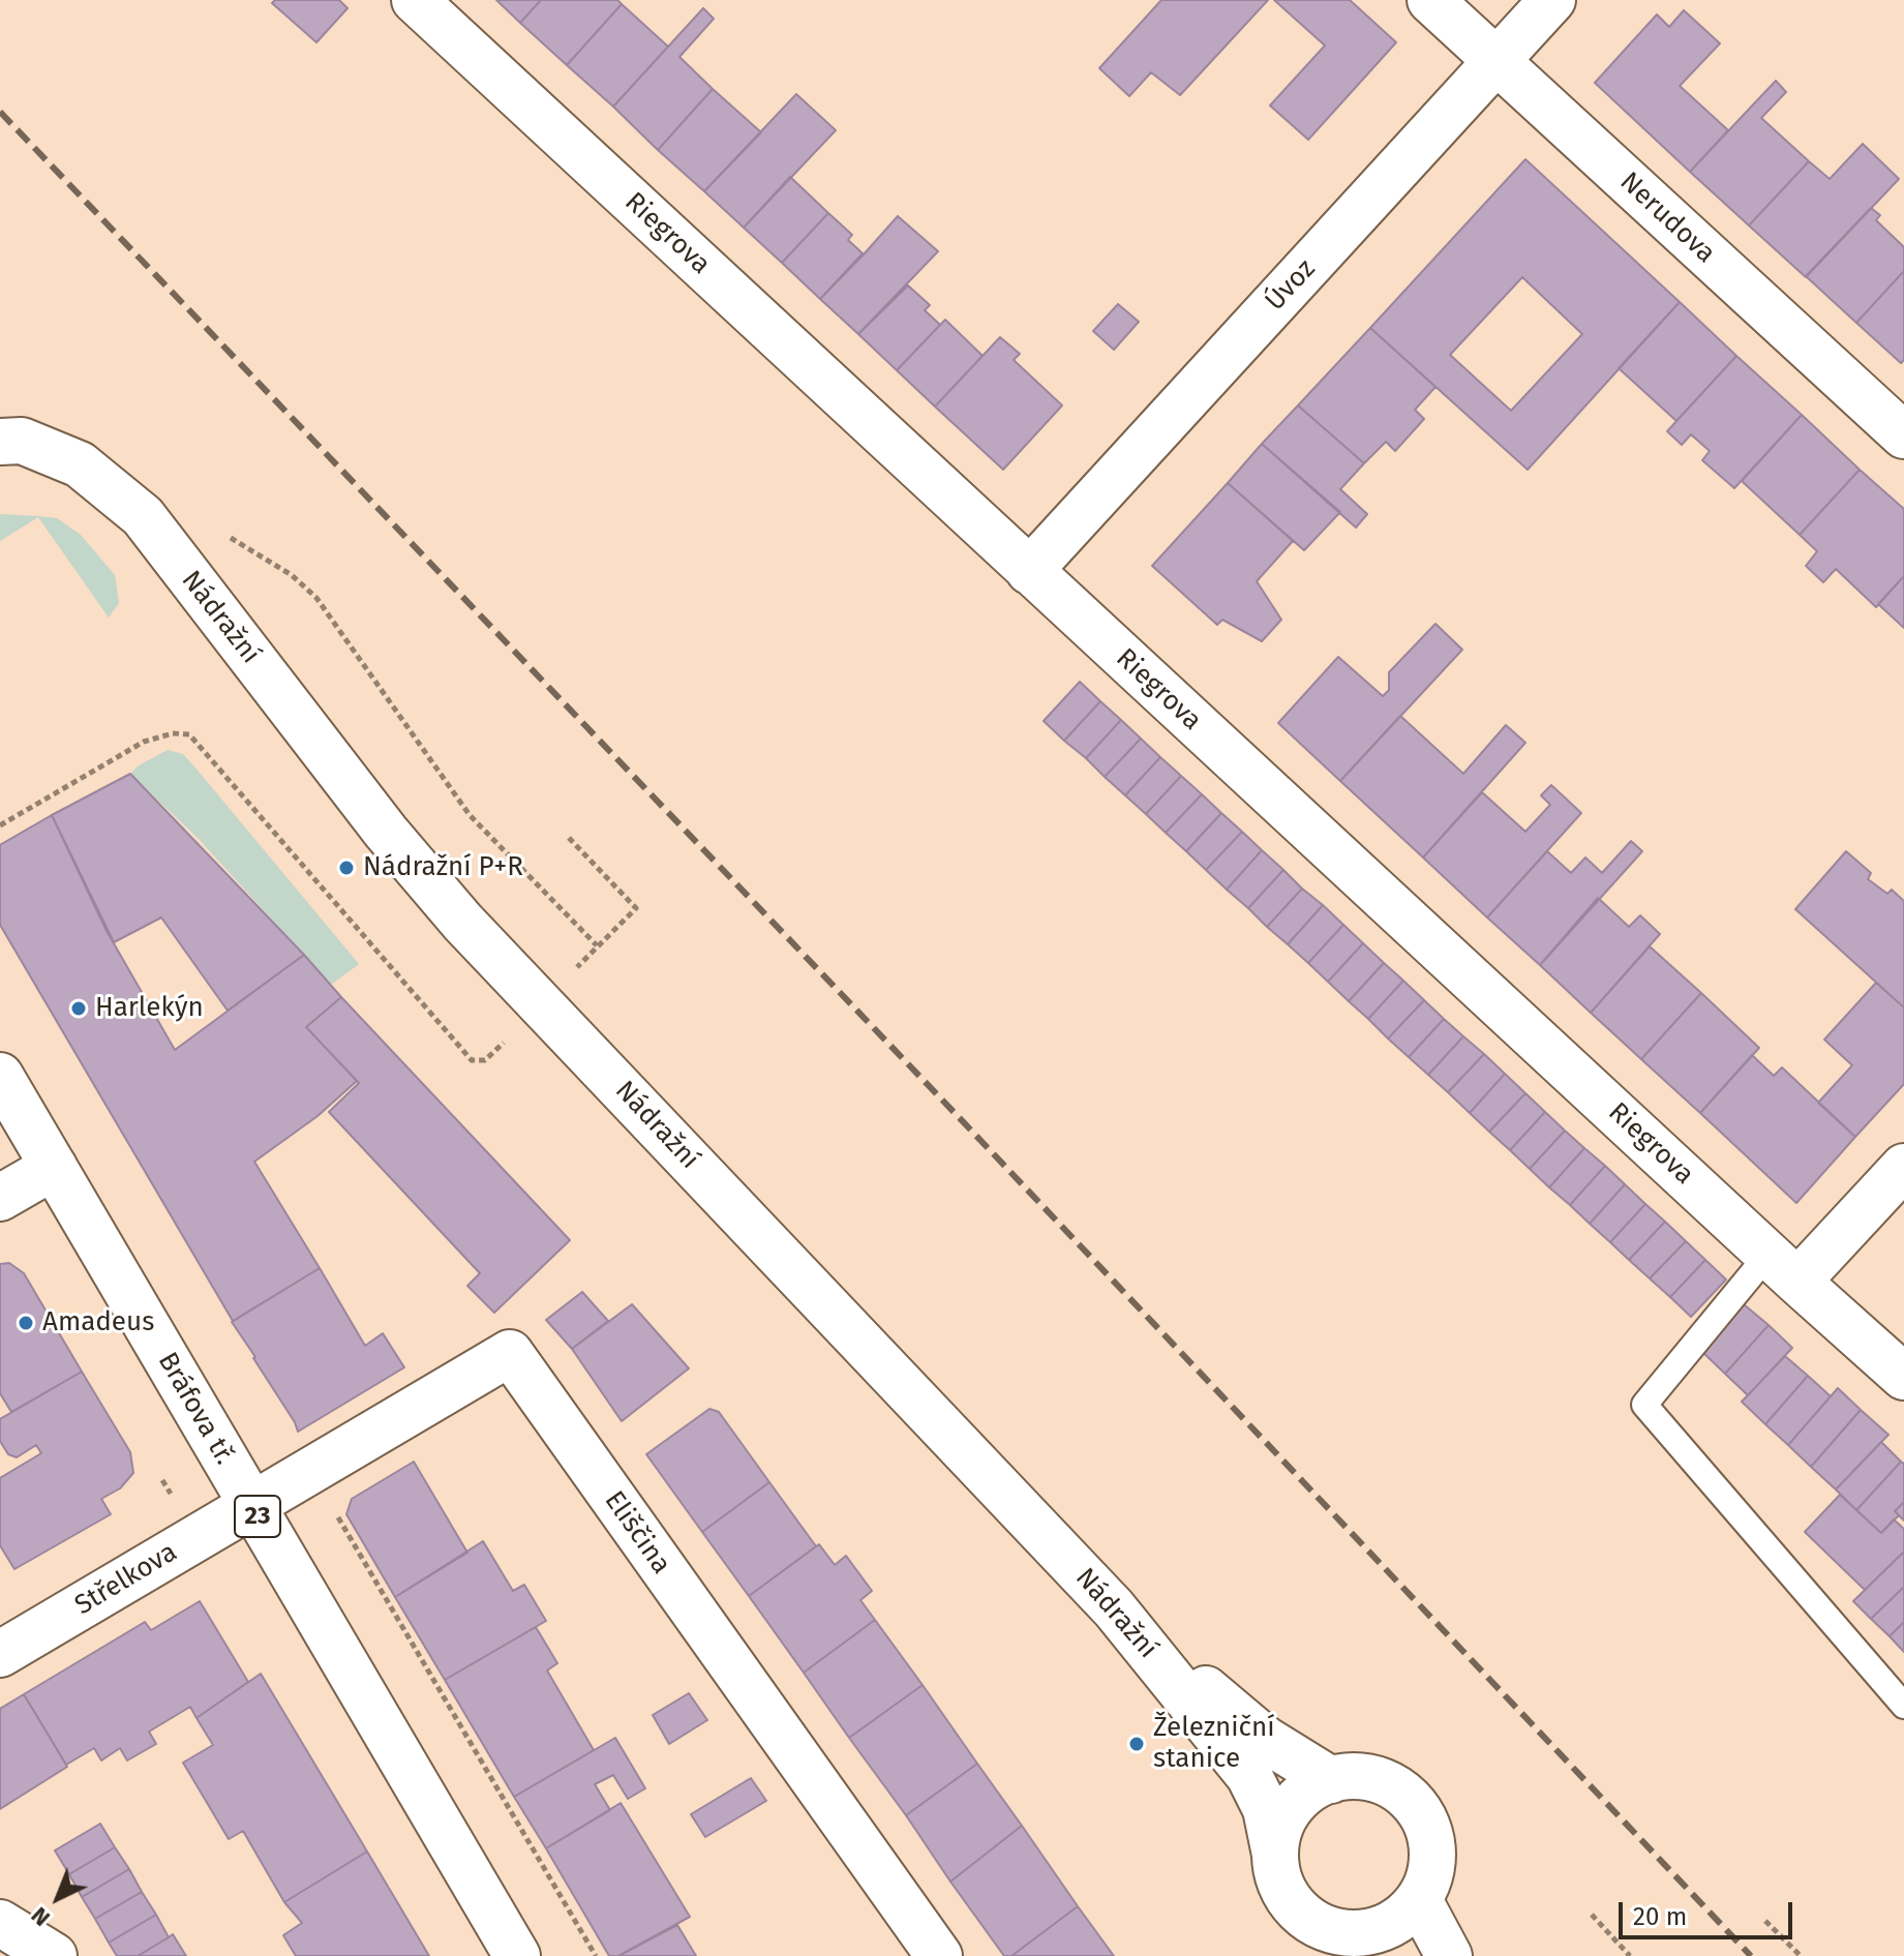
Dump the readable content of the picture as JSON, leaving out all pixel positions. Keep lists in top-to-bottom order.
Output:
{
  "streets": {
    "street": [
      "Nerudova",
      "Riegrova",
      "Úvoz",
      "Nádražní",
      "Bráfova tř.",
      "23",
      "Eliščina",
      "Střelkova"
    ]
  },
  "crossings": [
    ["Nerudova", "Úvoz"],
    ["Riegrova", "Úvoz"],
    ["Bráfova tř.", "Eliščina"],
    ["Bráfova tř.", "Střelkova"],
    ["Eliščina", "Střelkova"]
  ],
  "places": [
    "Nádražní P+R",
    "Harlekýn",
    "Amadeus",
    "Železniční stanice"
  ],
  "scale_bar": "20 m",
  "north": "bottom left"
}
